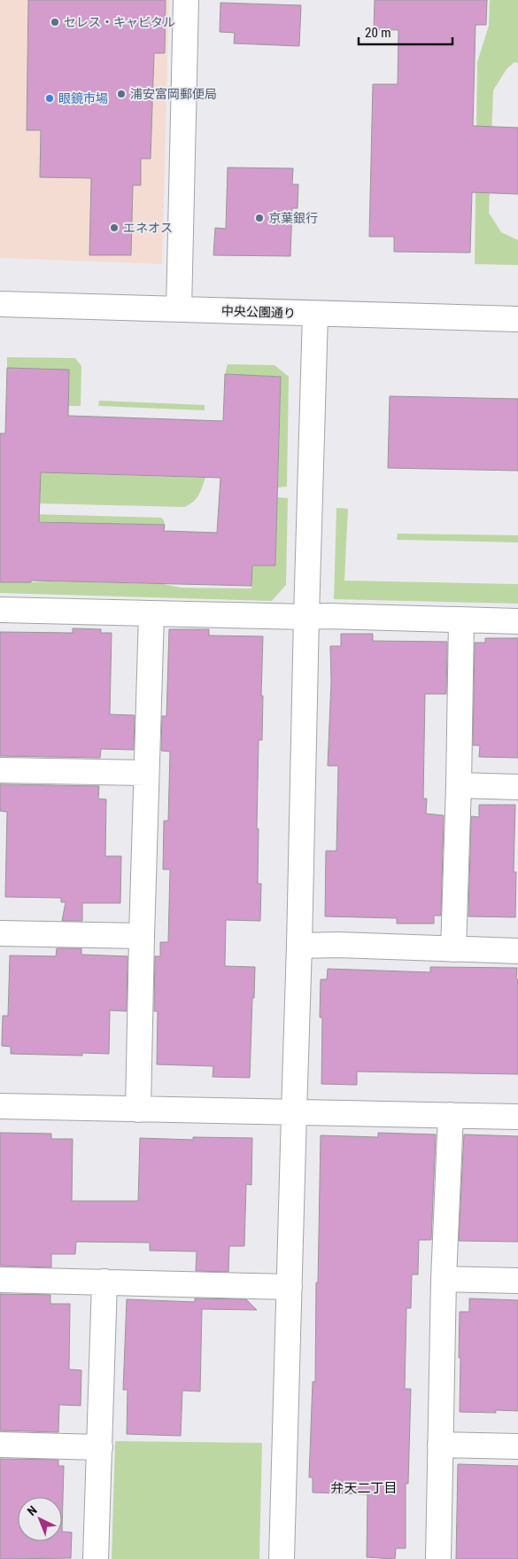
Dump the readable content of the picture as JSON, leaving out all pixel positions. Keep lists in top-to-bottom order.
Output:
{
  "streets": {
    "street": ["中央公園通り"]
  },
  "districts": ["弁天二丁目"],
  "places": [
    "セレス・キャピタル",
    "浦安富岡郵便局",
    "眼鏡市場",
    "京葉銀行",
    "エネオス"
  ],
  "scale_bar": "20 m",
  "north": "top left"
}
